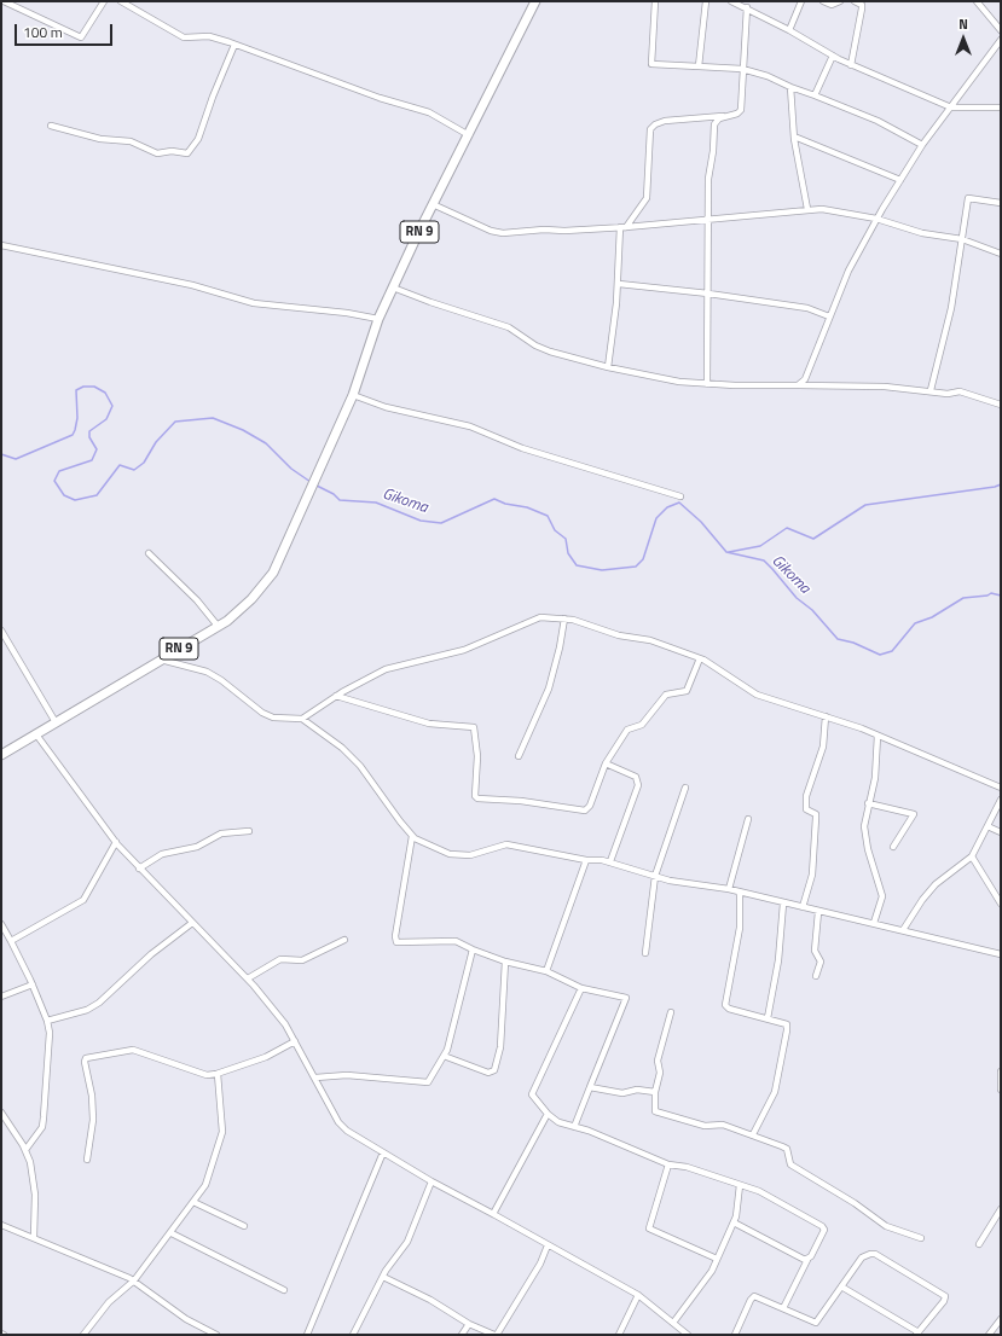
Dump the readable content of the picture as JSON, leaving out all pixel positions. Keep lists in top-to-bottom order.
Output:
{
  "streets": {
    "main road": ["RN 9"]
  },
  "water": ["Gikoma"],
  "scale_bar": "100 m",
  "north": "top"
}
